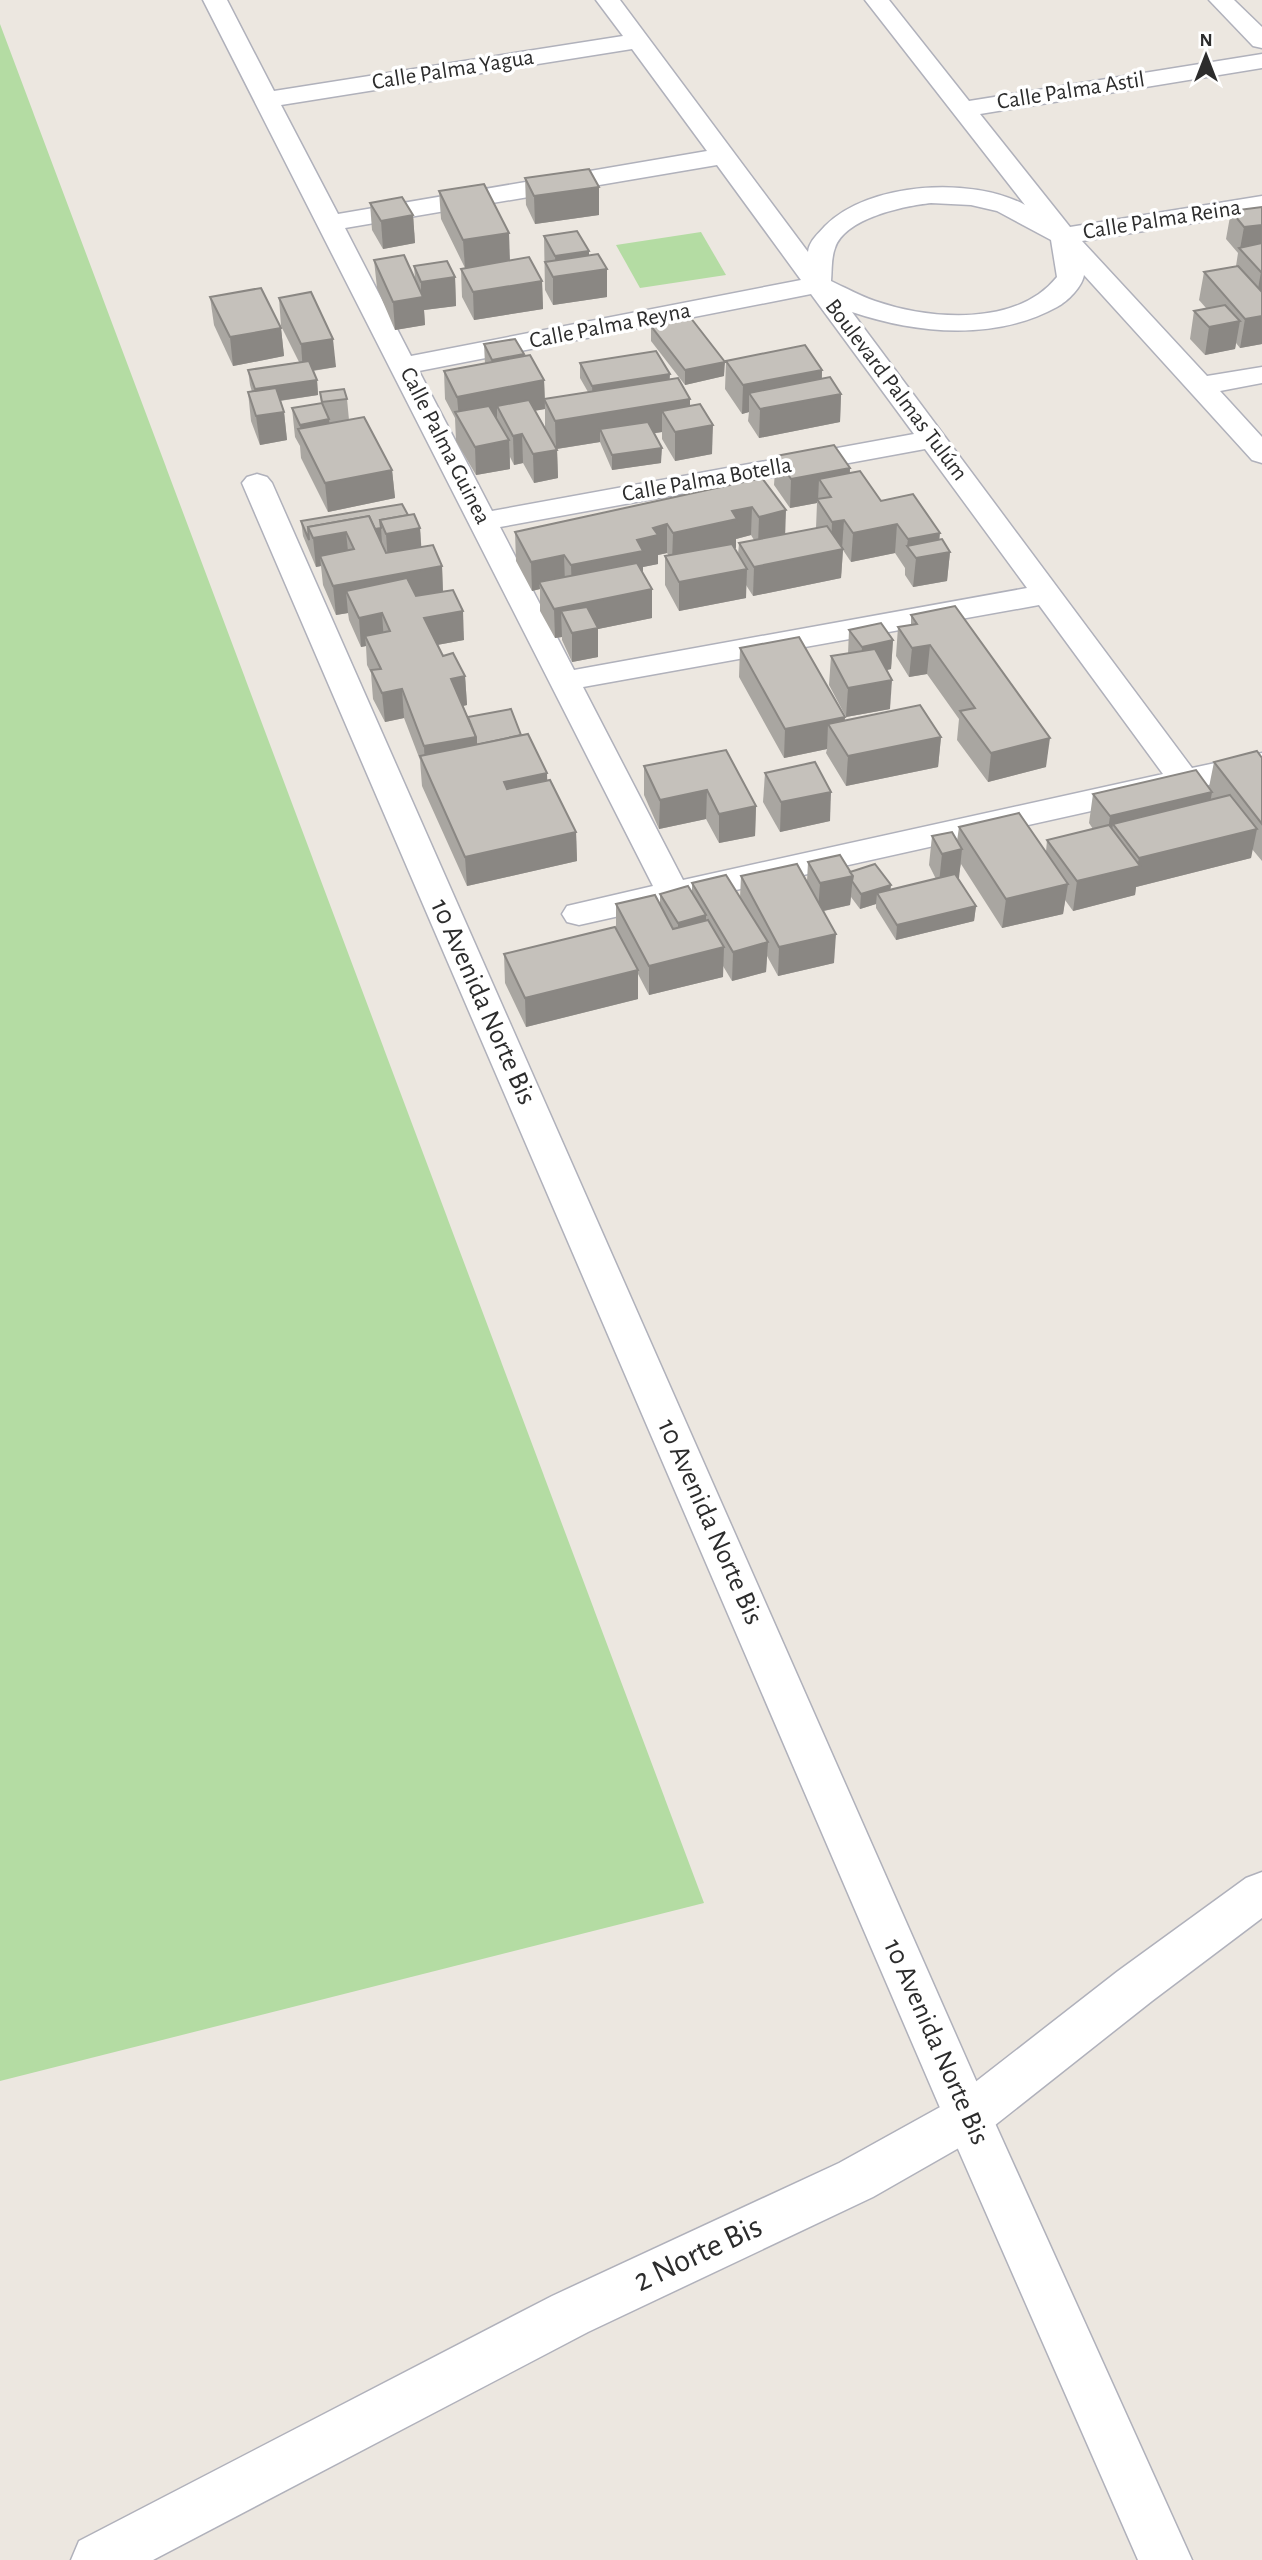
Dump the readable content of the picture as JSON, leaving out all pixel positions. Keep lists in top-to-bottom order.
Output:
{
  "streets": {
    "street": [
      "Calle Palma Yagua",
      "Calle Palma Astil",
      "Calle Palma Reina",
      "Calle Palma Reyna",
      "Boulevard Palmas Tulúm",
      "Calle Palma Guinea",
      "Calle Palma Botella",
      "10 Avenida Norte Bis",
      "2 Norte Bis"
    ]
  },
  "crossings": [
    ["Calle Palma Yagua", "Boulevard Palmas Tulúm"],
    ["Calle Palma Yagua", "Calle Palma Guinea"],
    ["Calle Palma Reyna", "Boulevard Palmas Tulúm"],
    ["Calle Palma Reyna", "Calle Palma Guinea"],
    ["Boulevard Palmas Tulúm", "Calle Palma Botella"],
    ["Calle Palma Guinea", "Calle Palma Botella"],
    ["10 Avenida Norte Bis", "2 Norte Bis"]
  ],
  "north": "top"
}
